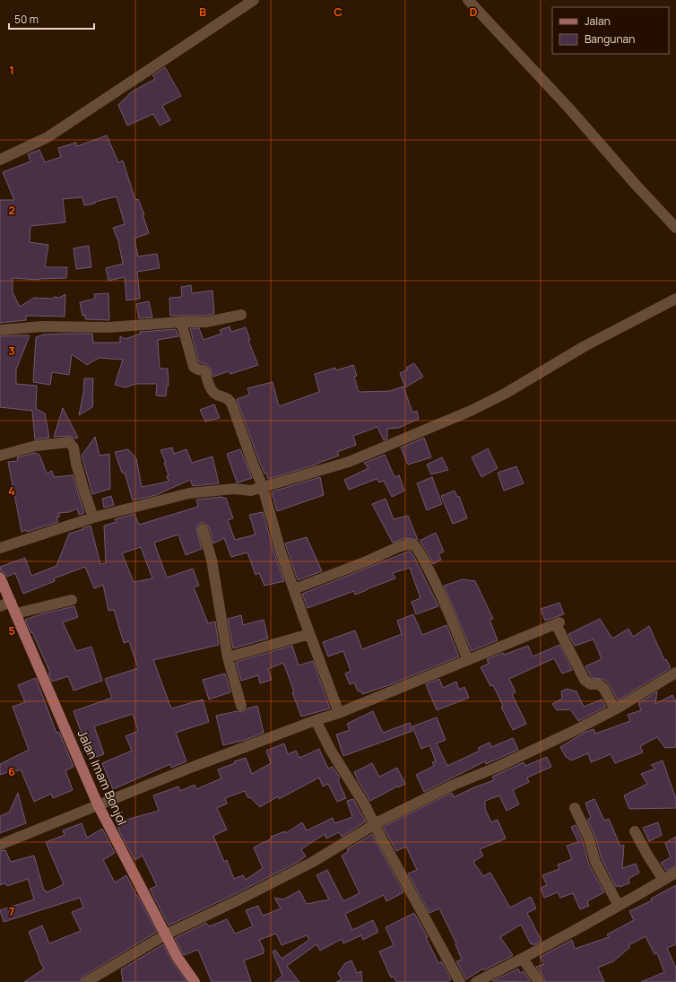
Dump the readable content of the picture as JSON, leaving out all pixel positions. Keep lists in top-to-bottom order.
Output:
{
  "streets": {
    "main road": ["Jalan Imam Bonjol"]
  },
  "legend": ["Jalan", "Bangunan"],
  "scale_bar": "50 m",
  "grid": {
    "columns": ["B", "C", "D"],
    "rows": [
      "1",
      "2",
      "3",
      "4",
      "5",
      "6",
      "7"
    ]
  }
}
